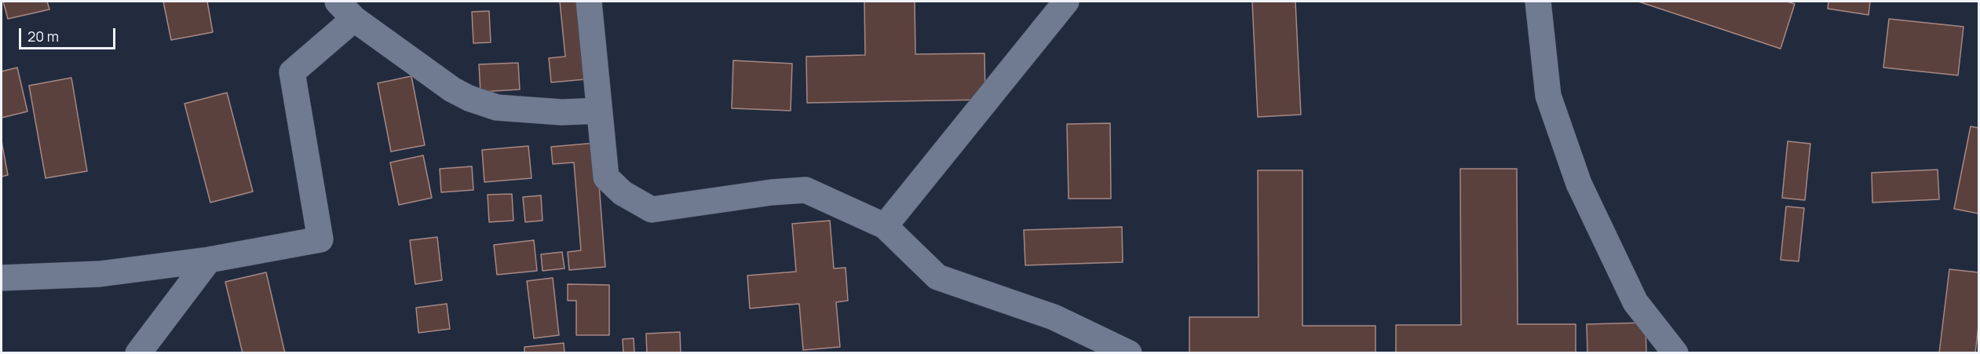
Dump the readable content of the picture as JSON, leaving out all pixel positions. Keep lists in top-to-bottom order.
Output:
{
  "scale_bar": "20 m"
}
